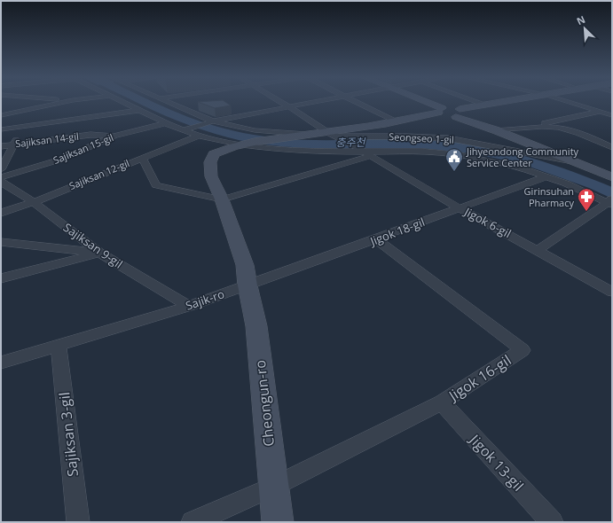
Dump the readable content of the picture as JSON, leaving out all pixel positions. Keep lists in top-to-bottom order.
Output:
{
  "streets": {
    "street": [
      "Seongseo 1-gil",
      "Sajiksan 14-gil",
      "Sajiksan 15-gil",
      "Sajiksan 12-gil",
      "Jigok 6-gil",
      "Jigok 18-gil",
      "Sajiksan 9-gil",
      "Sajik-ro",
      "Jigok 16-gil",
      "Cheongun-ro",
      "Sajiksan 3-gil",
      "Jigok 13-gil"
    ]
  },
  "crossings": [
    ["Seongseo 1-gil", "Jigok 6-gil"],
    ["Sajiksan 14-gil", "Sajiksan 15-gil"],
    ["Sajiksan 12-gil", "Sajiksan 9-gil"],
    ["Jigok 6-gil", "Jigok 18-gil"],
    ["Jigok 18-gil", "Sajik-ro"],
    ["Jigok 18-gil", "Jigok 16-gil"],
    ["Jigok 18-gil", "Cheongun-ro"],
    ["Sajiksan 9-gil", "Sajik-ro"],
    ["Sajik-ro", "Cheongun-ro"],
    ["Sajik-ro", "Sajiksan 3-gil"],
    ["Jigok 16-gil", "Cheongun-ro"],
    ["Jigok 16-gil", "Jigok 13-gil"]
  ],
  "water": ["충주천"],
  "places": {
    "public building": ["Jihyeondong Community Service Center"],
    "pharmacy": ["Girinsuhan Pharmacy"]
  },
  "north": "top left"
}
